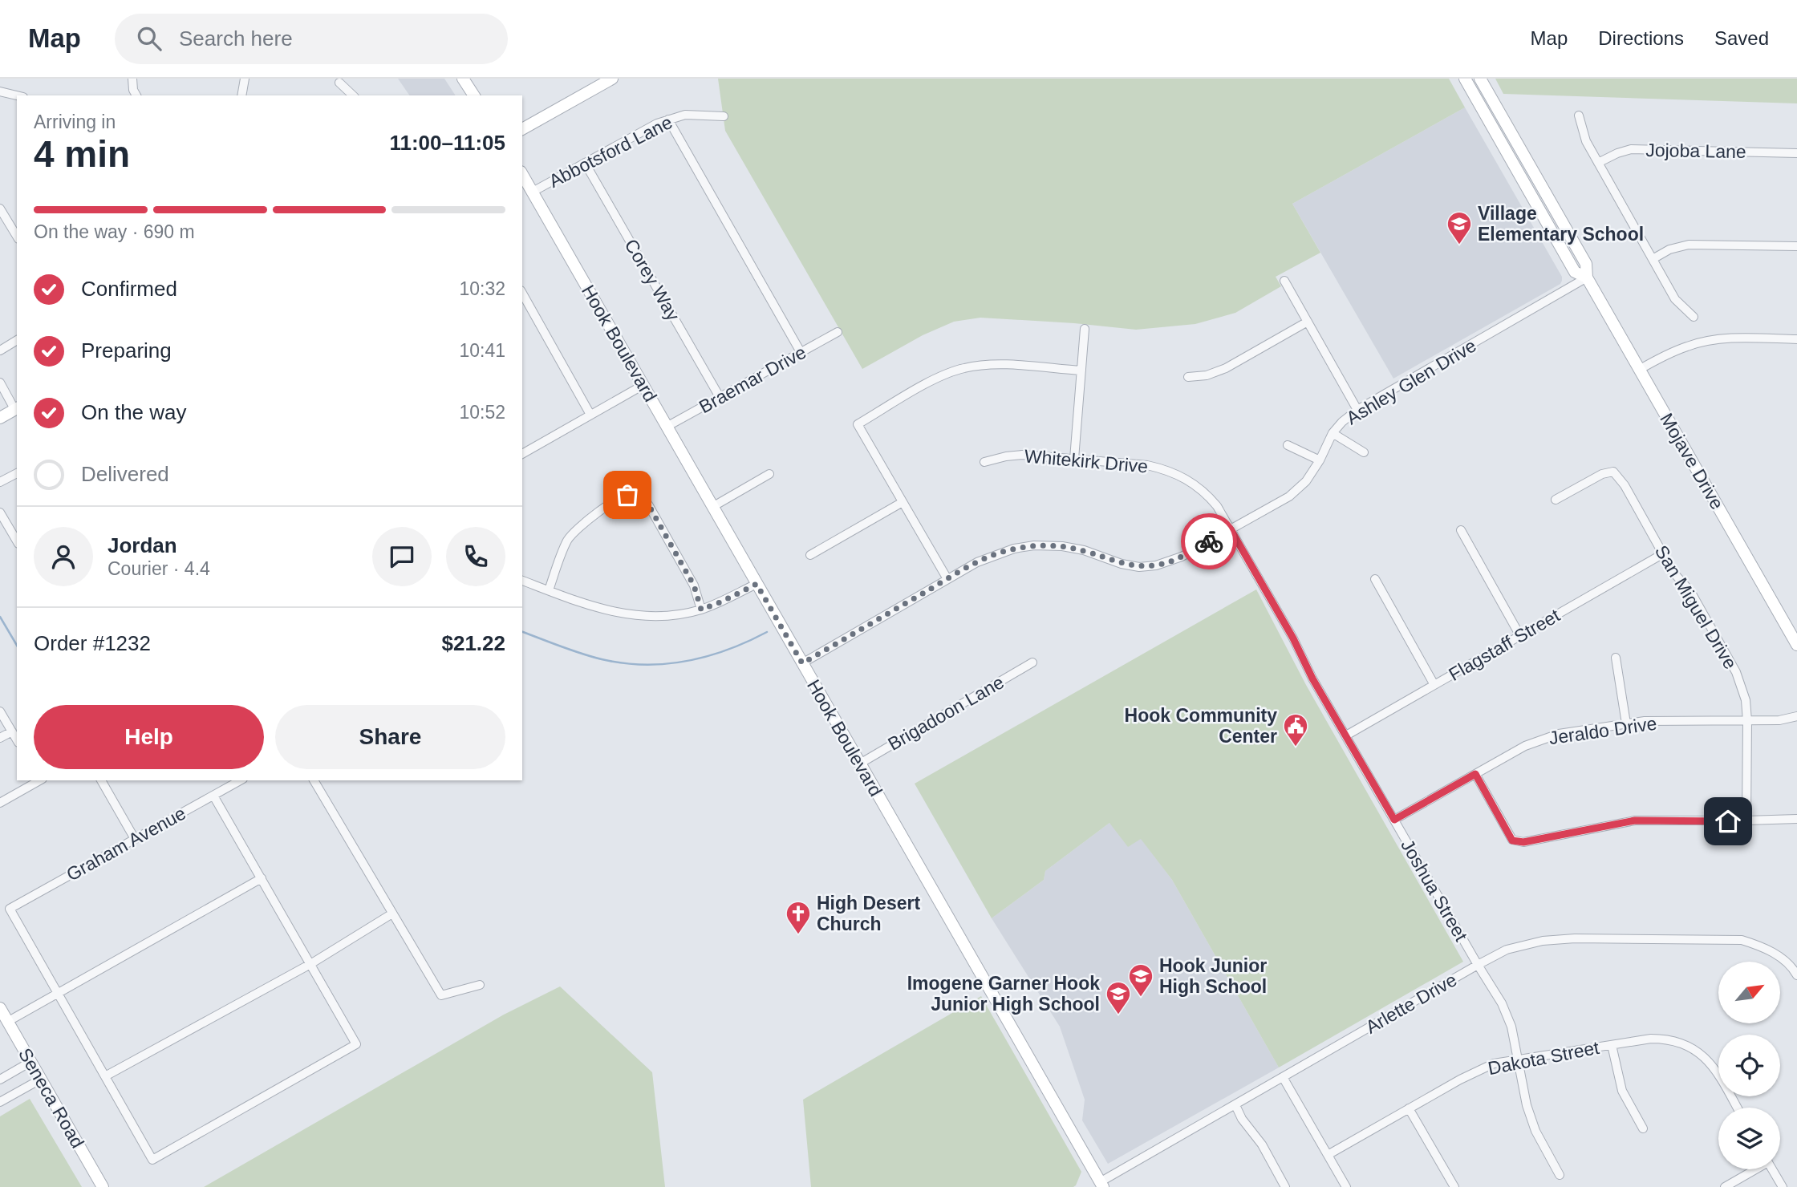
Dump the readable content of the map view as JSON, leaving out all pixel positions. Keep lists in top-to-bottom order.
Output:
{
  "streets": {
    "main road": ["Hook Boulevard", "Mojave Drive", "Seneca Road"],
    "street": [
      "Jojoba Lane",
      "Abbotsford Lane",
      "Corey Way",
      "Braemar Drive",
      "Ashley Glen Drive",
      "Whitekirk Drive",
      "San Miguel Drive",
      "Flagstaff Street",
      "Brigadoon Lane",
      "Jeraldo Drive",
      "Graham Avenue",
      "Joshua Street",
      "Arlette Drive",
      "Dakota Street"
    ]
  },
  "crossings": [
    ["Abbotsford Lane", "Corey Way"],
    ["Abbotsford Lane", "Hook Boulevard"],
    ["Corey Way", "Braemar Drive"],
    ["Hook Boulevard", "Braemar Drive"],
    ["Hook Boulevard", "Ashley Glen Drive"],
    ["Hook Boulevard", "Brigadoon Lane"],
    ["Hook Boulevard", "Arlette Drive"],
    ["Ashley Glen Drive", "Whitekirk Drive"],
    ["Ashley Glen Drive", "Mojave Drive"],
    ["Ashley Glen Drive", "Joshua Street"],
    ["Whitekirk Drive", "Joshua Street"],
    ["San Miguel Drive", "Flagstaff Street"],
    ["San Miguel Drive", "Jeraldo Drive"],
    ["Flagstaff Street", "Joshua Street"],
    ["Jeraldo Drive", "Joshua Street"],
    ["Joshua Street", "Arlette Drive"],
    ["Joshua Street", "Dakota Street"]
  ],
  "places": {
    "school or university": ["Village Elementary School", "Hook Junior High School", "Imogene Garner Hook Junior High School"],
    "public building": ["Hook Community Center"],
    "church": ["High Desert Church"]
  },
  "north": "top right",
  "page": {
    "header": "Map",
    "search": "Search here",
    "nav": ["Map", "Directions", "Saved"],
    "heading": ["4 min", "Arriving in", "11:00–11:05"],
    "panel": [
      "Jordan",
      "Courier · 4.4",
      "Order #1232",
      "$21.22"
    ],
    "bar": "On the way · 690 m",
    "list": [
      ["Confirmed", "10:32"],
      ["Preparing", "10:41"],
      ["On the way", "10:52"],
      "Delivered"
    ],
    "buttons": ["Help", "Share"]
  }
}
